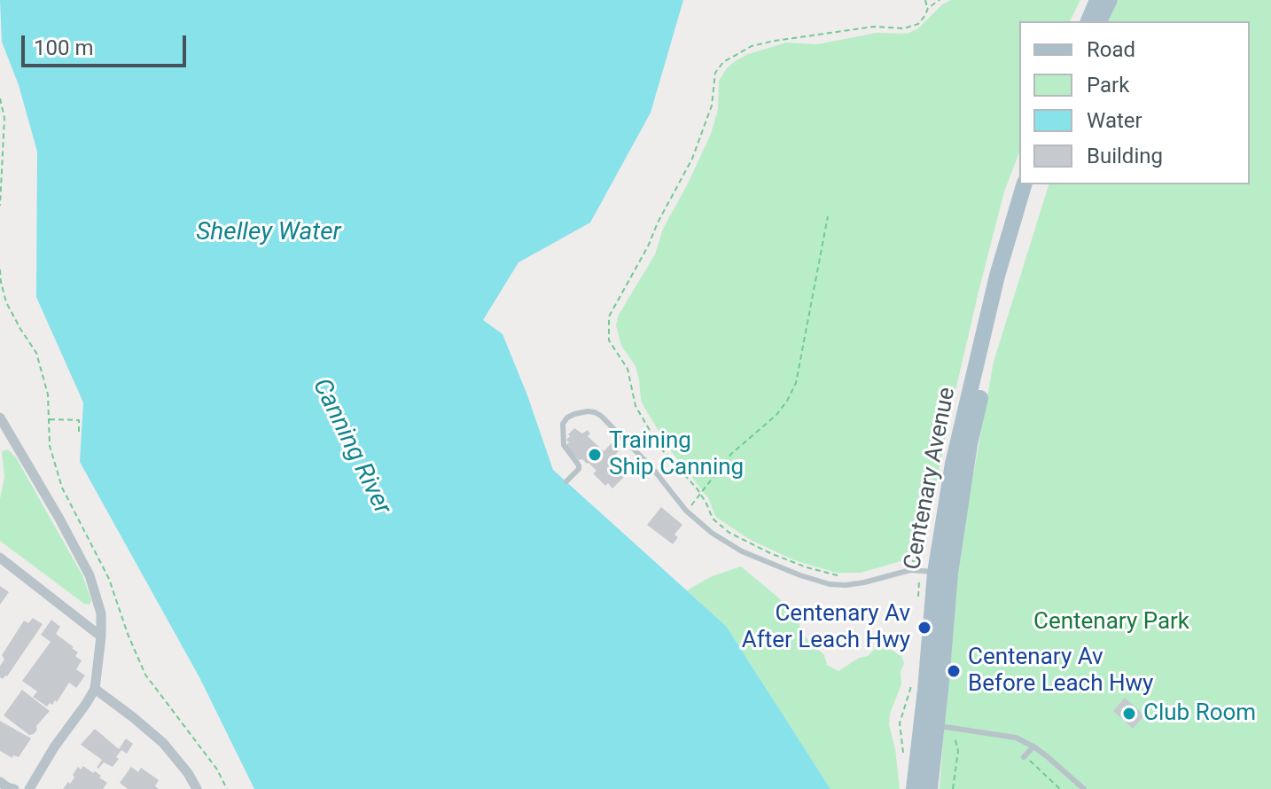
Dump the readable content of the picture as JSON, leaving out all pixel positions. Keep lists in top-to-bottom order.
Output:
{
  "streets": {
    "main road": ["Centenary Avenue"]
  },
  "water": ["Shelley Water", "Canning River"],
  "parks": ["Centenary Park"],
  "places": [
    "Training Ship Canning",
    "Centenary Av After Leach Hwy",
    "Centenary Av Before Leach Hwy",
    "Club Room"
  ],
  "legend": [
    "Road",
    "Park",
    "Water",
    "Building"
  ],
  "scale_bar": "100 m"
}
